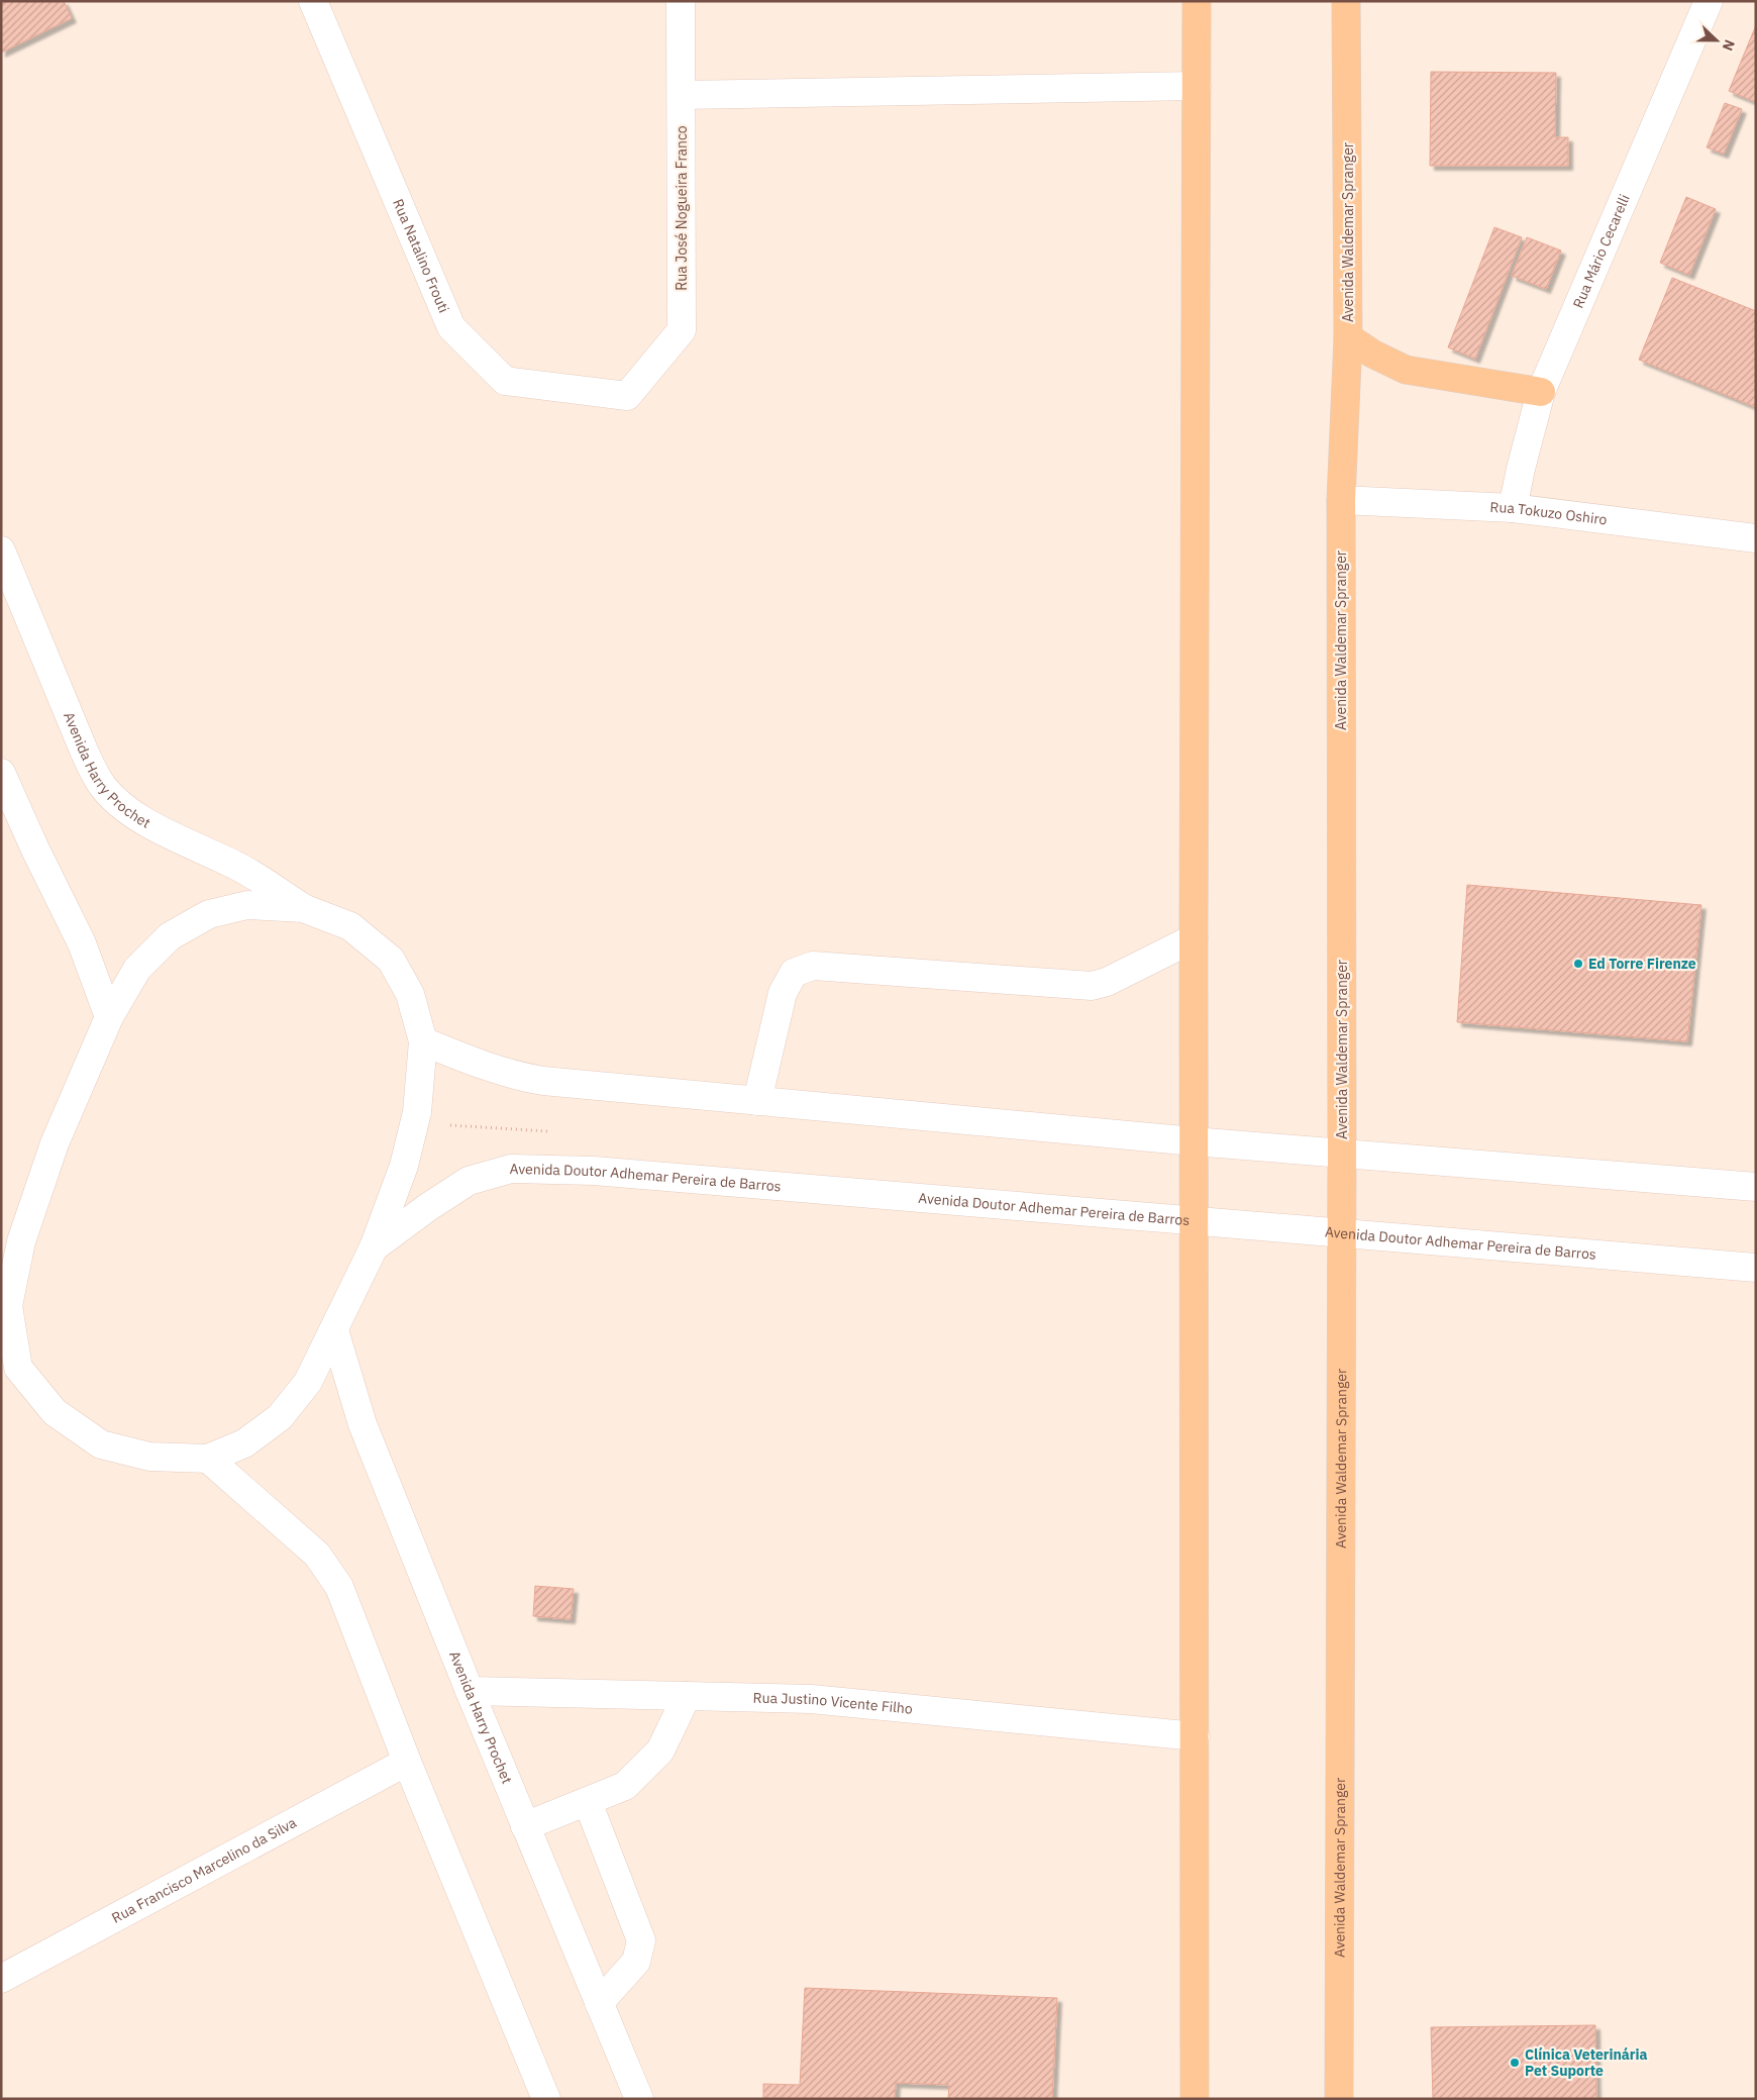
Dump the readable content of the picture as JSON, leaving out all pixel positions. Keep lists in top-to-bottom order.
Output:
{
  "streets": {
    "main road": ["Avenida Waldemar Spranger"],
    "street": [
      "Rua José Nogueira Franco",
      "Rua Mário Cecarelli",
      "Rua Natalino Frouti",
      "Rua Tokuzo Oshiro",
      "Avenida Harry Prochet",
      "Avenida Doutor Adhemar Pereira de Barros",
      "Rua Justino Vicente Filho",
      "Rua Francisco Marcelino da Silva"
    ]
  },
  "crossings": [
    ["Rua José Nogueira Franco", "Rua Natalino Frouti"],
    ["Avenida Waldemar Spranger", "Rua Tokuzo Oshiro"],
    ["Avenida Waldemar Spranger", "Avenida Doutor Adhemar Pereira de Barros"],
    ["Rua Mário Cecarelli", "Rua Tokuzo Oshiro"],
    ["Avenida Harry Prochet", "Rua Justino Vicente Filho"]
  ],
  "places": ["Ed Torre Firenze", "Clínica Veterinária Pet Suporte"],
  "north": "right"
}
